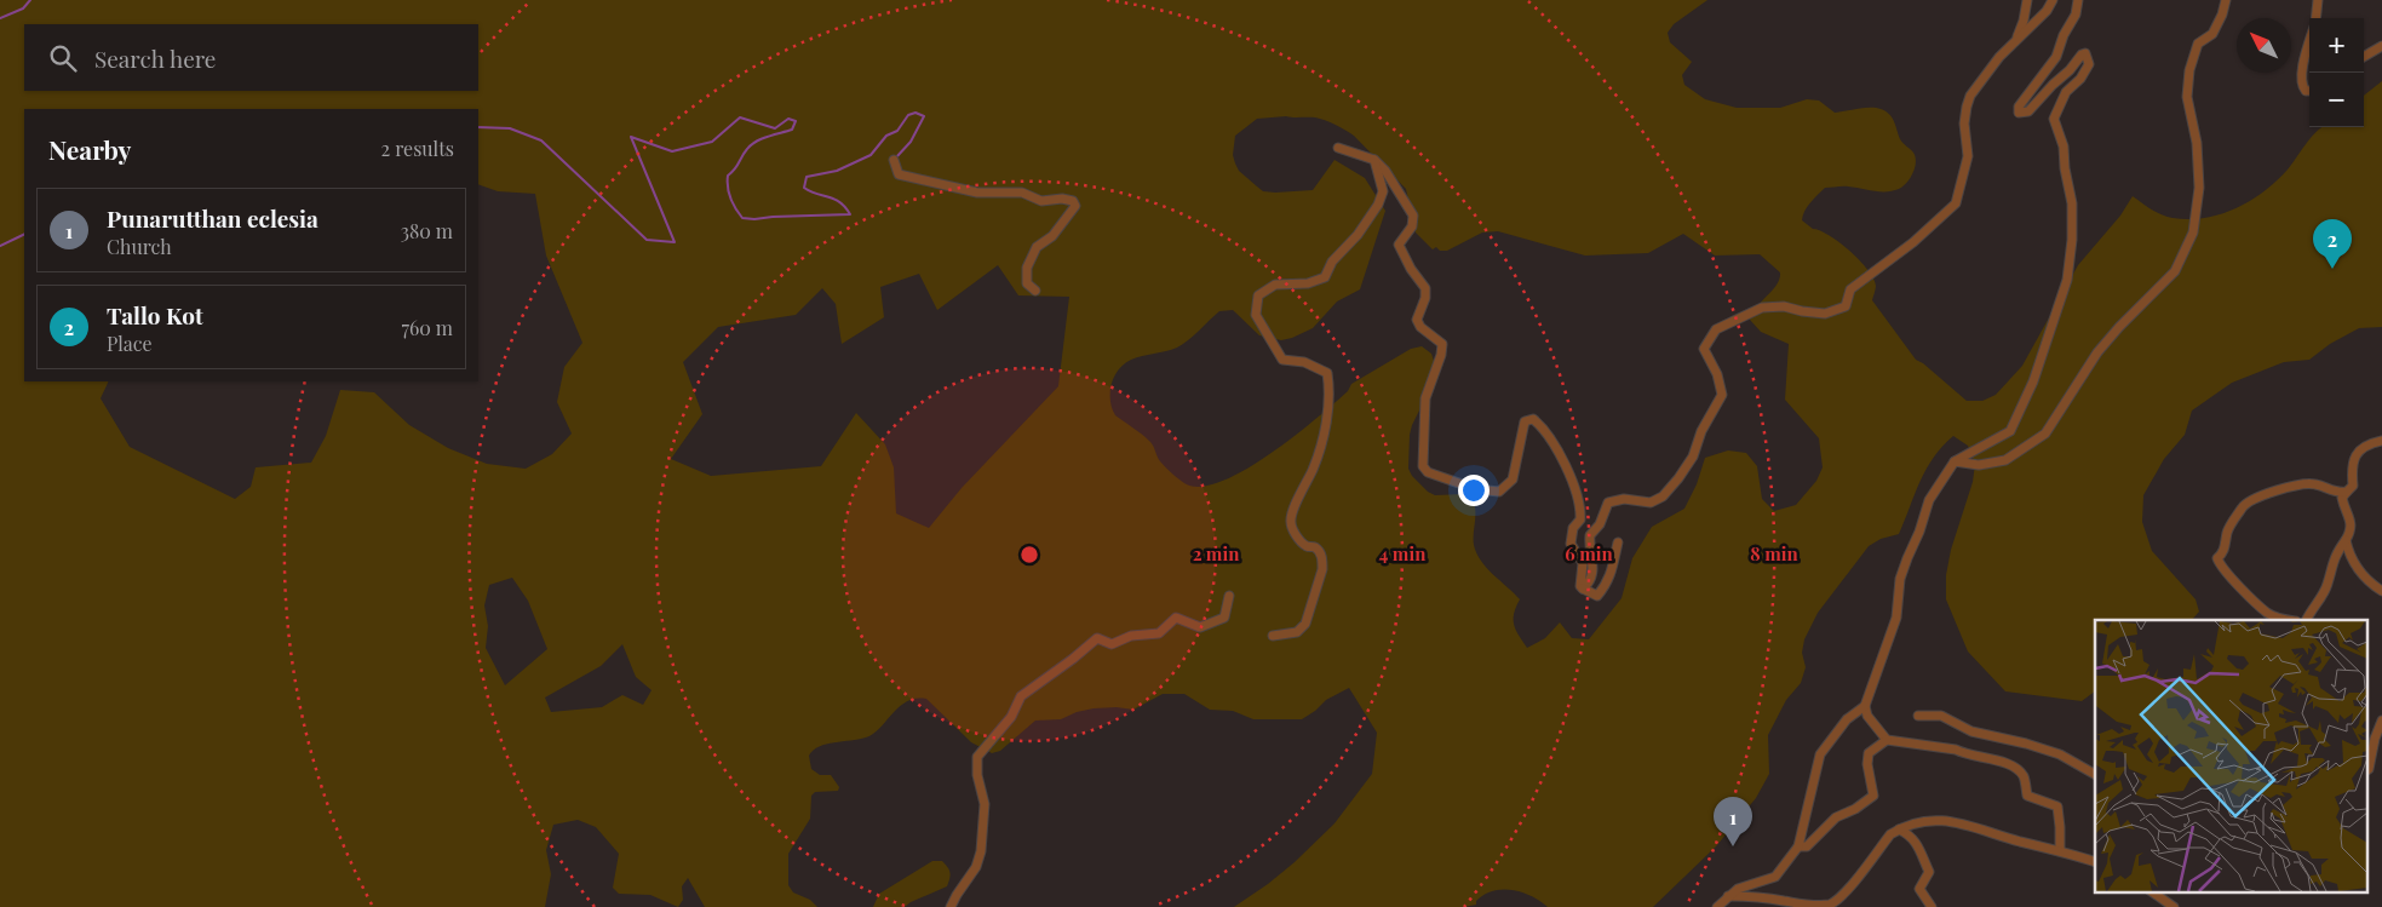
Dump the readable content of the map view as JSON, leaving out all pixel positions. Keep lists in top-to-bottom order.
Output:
{
  "north": "top left",
  "page": {
    "map_buttons": ["+", "−"],
    "search": "Search here",
    "heading": ["Nearby", "2 results"],
    "list": [
      {
        "mark": "1",
        "name": "Punarutthan eclesia",
        "note": "Church",
        "value": "380 m"
      },
      {
        "mark": "2",
        "name": "Tallo Kot",
        "note": "Place",
        "value": "760 m"
      }
    ],
    "pins": ["2", "1"]
  },
  "rings": [
    "2 min",
    "4 min",
    "6 min",
    "8 min"
  ]
}
